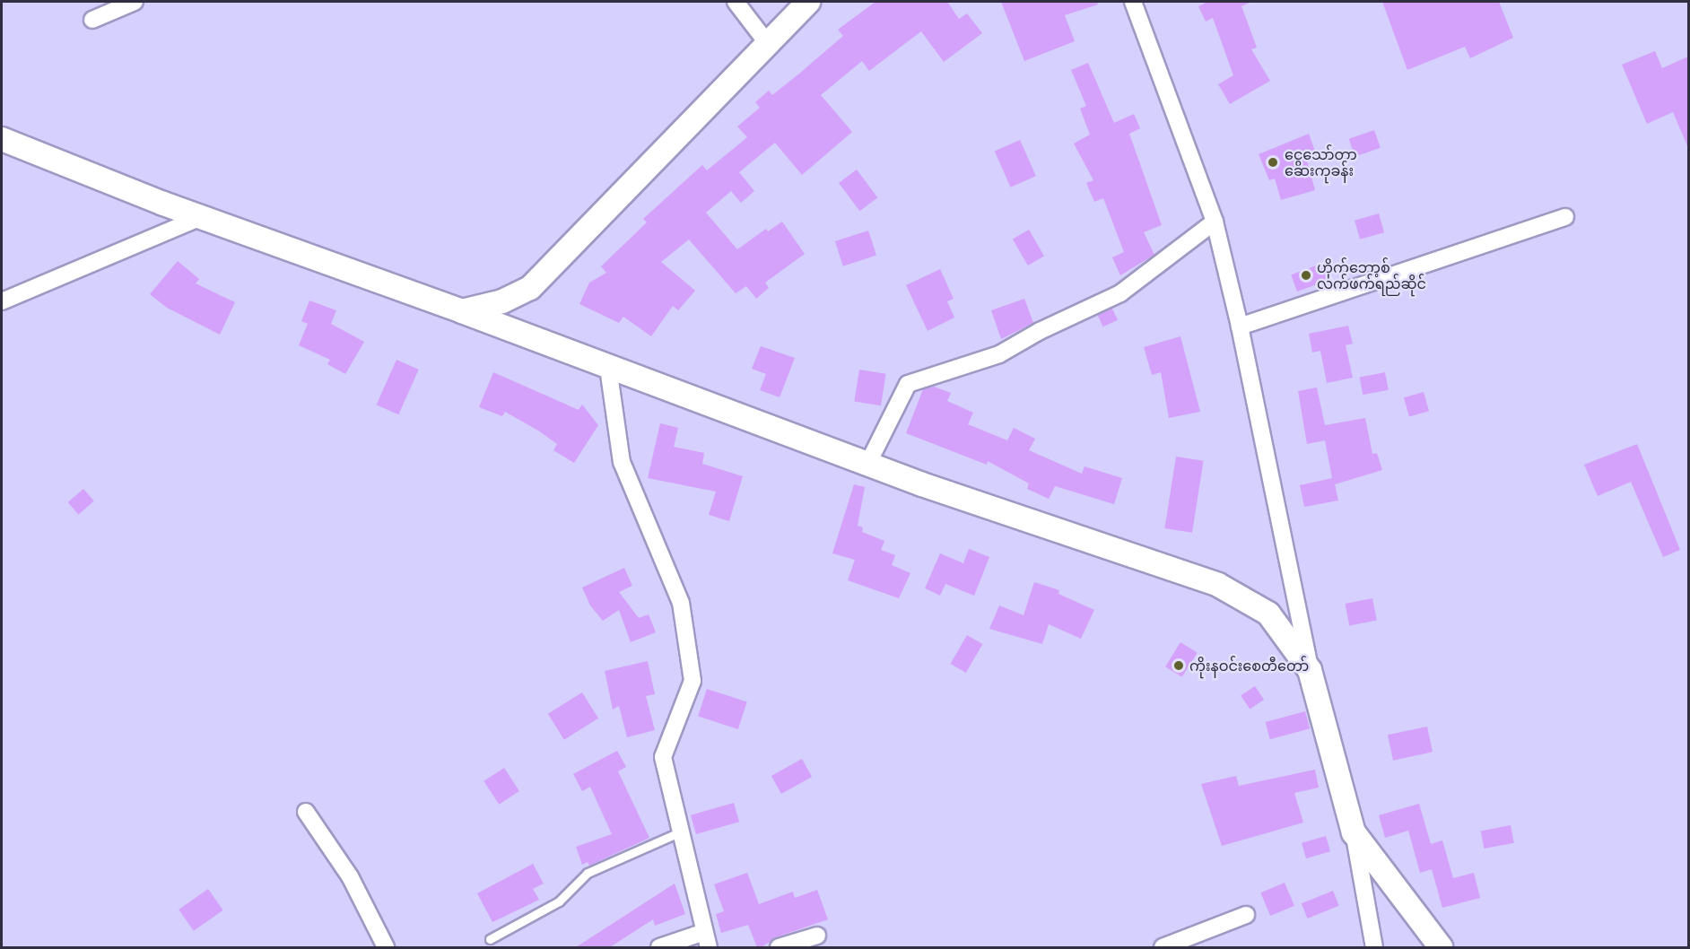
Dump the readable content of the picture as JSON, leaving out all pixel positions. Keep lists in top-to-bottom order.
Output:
{
  "places": ["ငွေသော်တာ ဆေးကုခန်း", "ဟိုက်ဘော့စ် လက်ဖက်ရည်ဆိုင်", "ကိုးနဝင်းစေတီတော်"]
}
